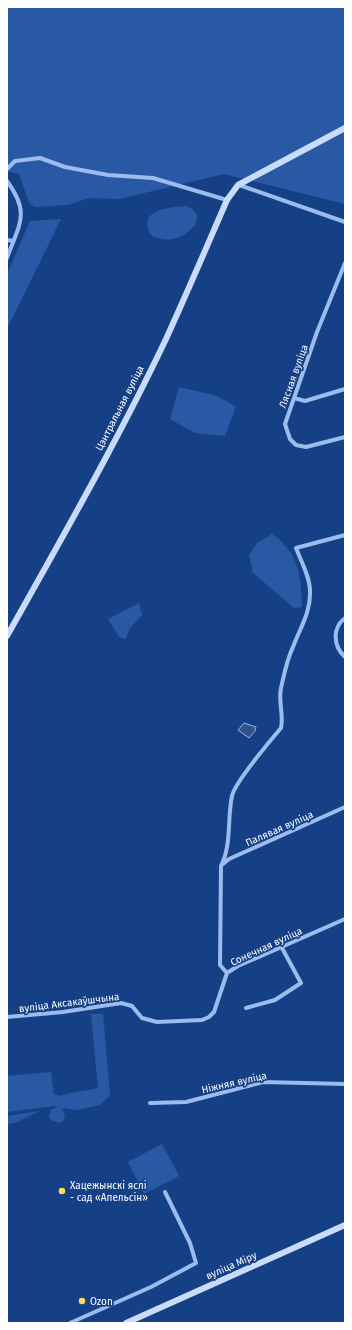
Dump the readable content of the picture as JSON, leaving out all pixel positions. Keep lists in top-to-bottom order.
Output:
{
  "streets": {
    "street": [
      "Лясная вуліца",
      "Цэнтральная вуліца",
      "Палявая вуліца",
      "Сонечная вуліца",
      "вуліца Аксакаўшчына",
      "Ніжняя вуліца",
      "вуліца Міру"
    ]
  },
  "crossings": [
    ["Сонечная вуліца", "вуліца Аксакаўшчына"]
  ],
  "places": ["Хацежынскі яслі - сад «Апельсін»", "Ozon"]
}
